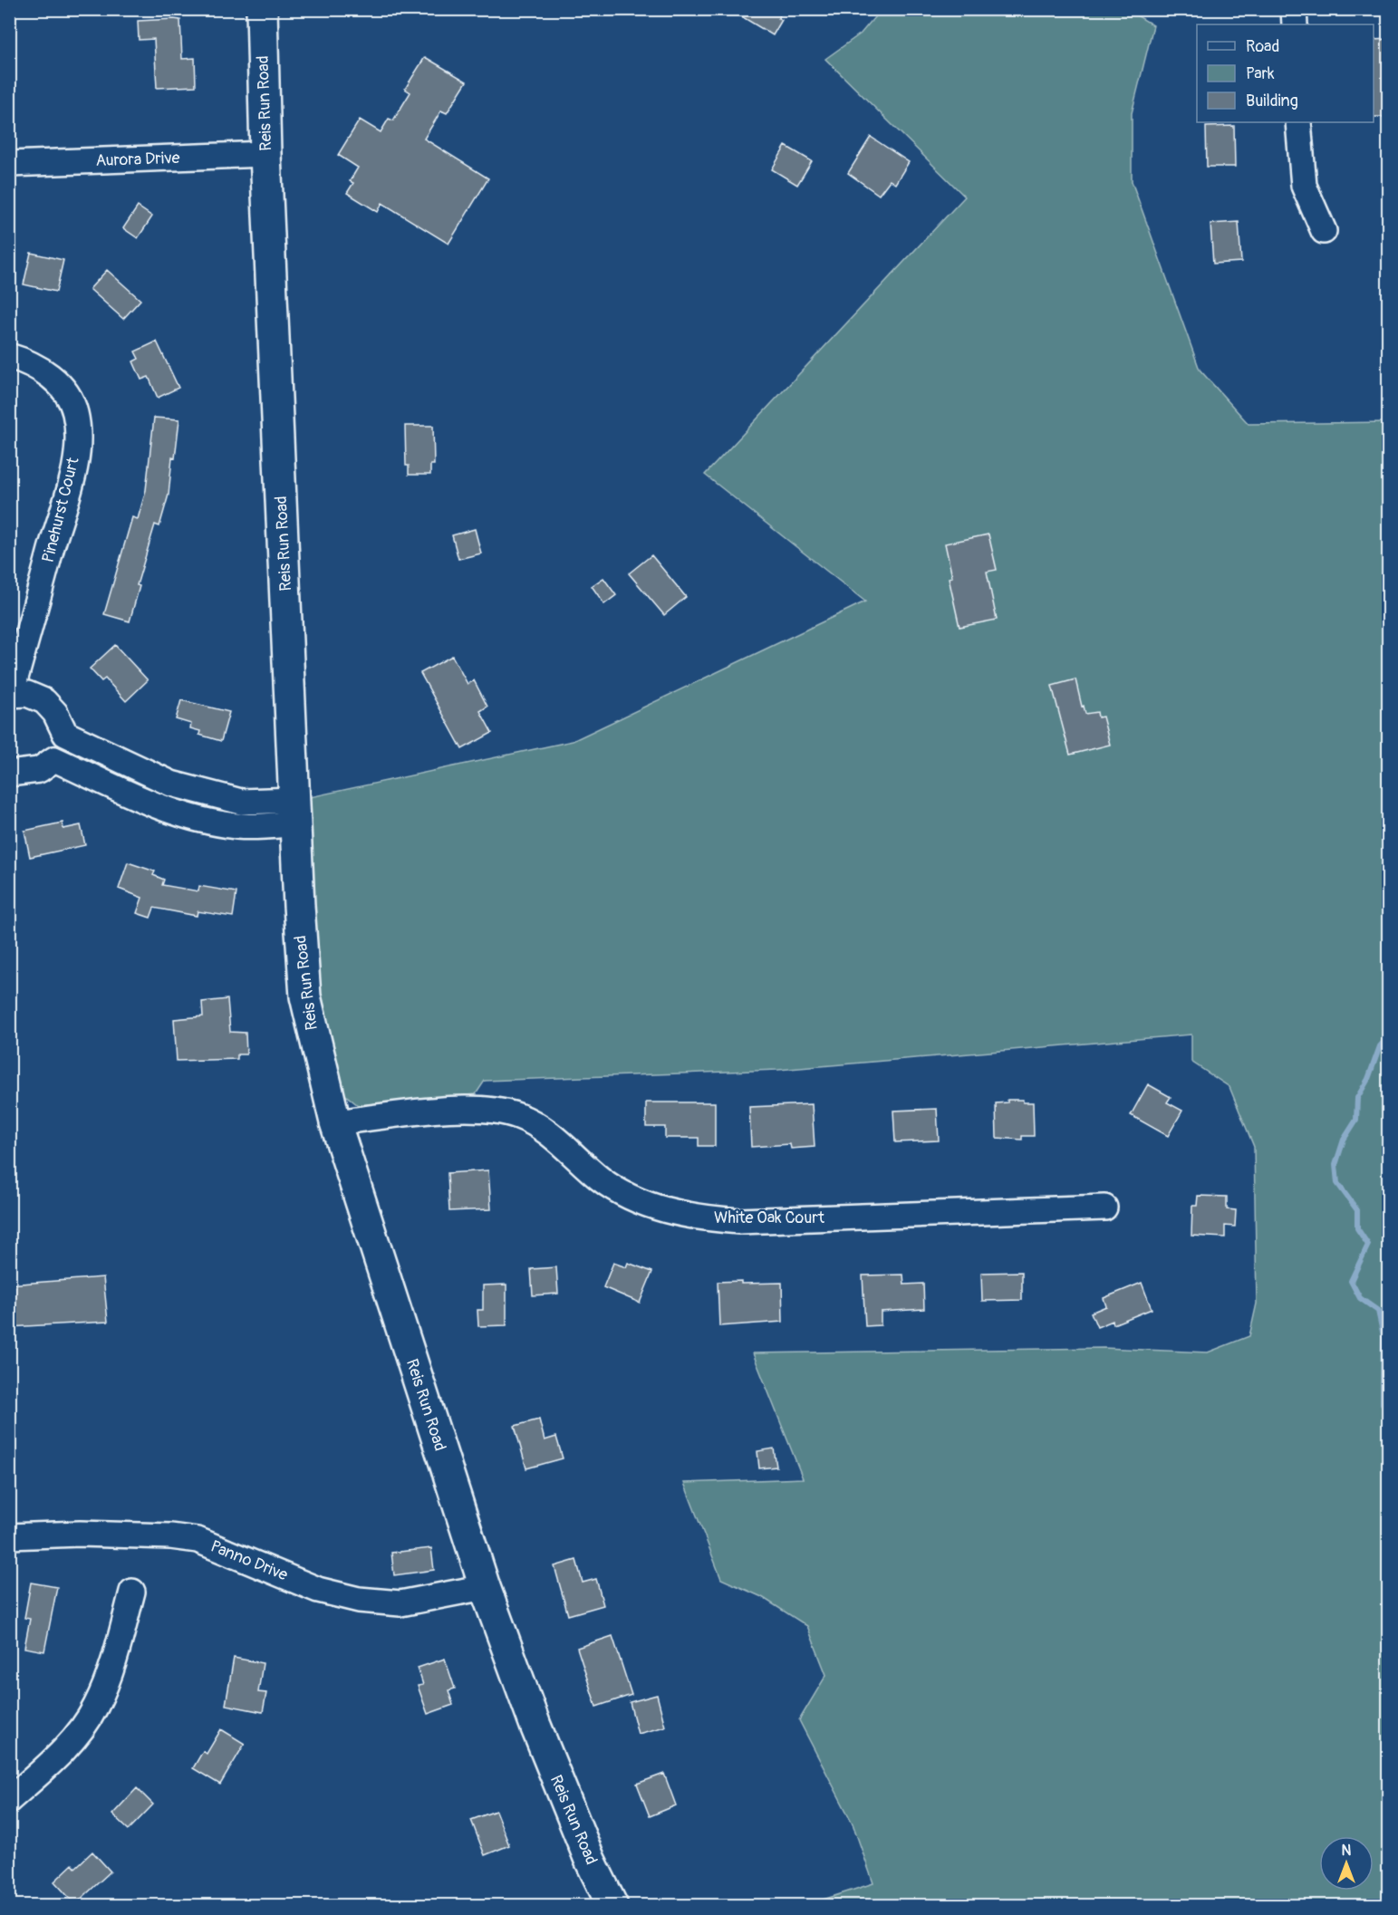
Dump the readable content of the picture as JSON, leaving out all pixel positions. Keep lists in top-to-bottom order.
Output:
{
  "streets": {
    "main road": ["Reis Run Road"],
    "street": [
      "Aurora Drive",
      "Pinehurst Court",
      "White Oak Court",
      "Panno Drive"
    ]
  },
  "crossings": [
    ["Reis Run Road", "Aurora Drive"],
    ["Reis Run Road", "White Oak Court"],
    ["Reis Run Road", "Panno Drive"]
  ],
  "legend": ["Road", "Park", "Building"],
  "north": "top"
}
